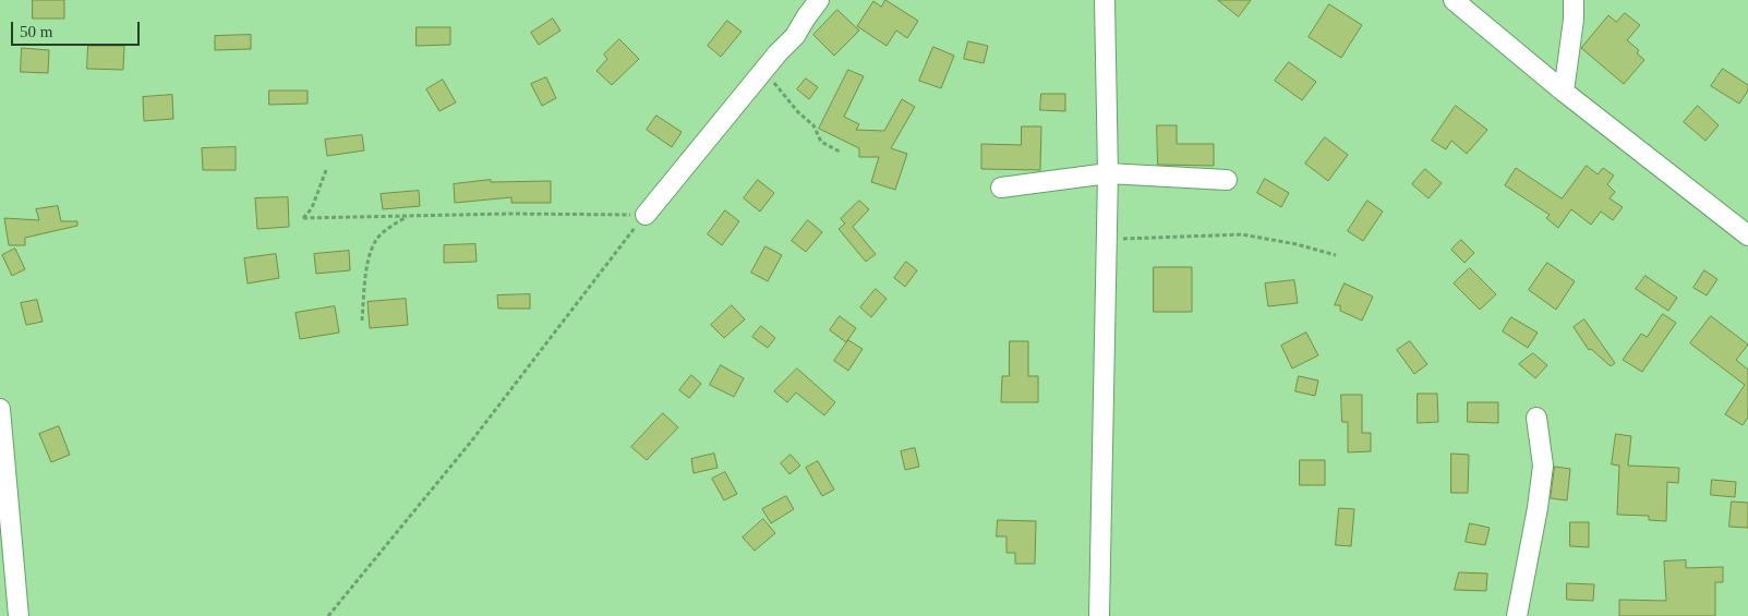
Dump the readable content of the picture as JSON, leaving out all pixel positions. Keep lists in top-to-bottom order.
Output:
{
  "scale_bar": "50 m"
}
